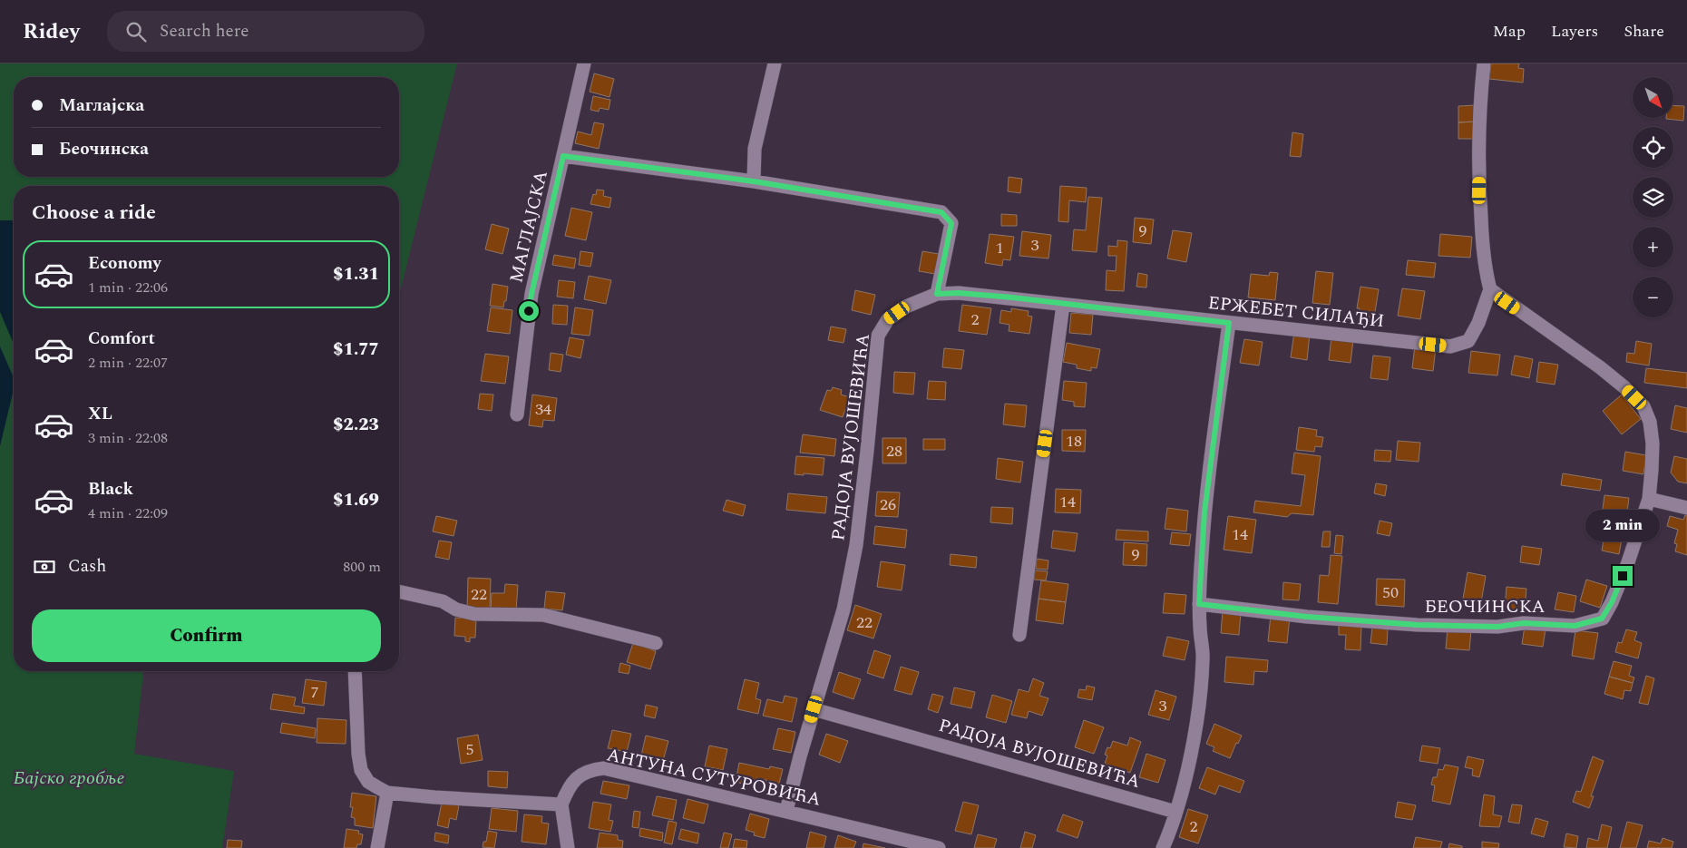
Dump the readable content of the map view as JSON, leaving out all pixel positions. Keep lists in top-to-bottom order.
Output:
{
  "streets": {
    "street": [
      "МАГЛАЈСКА",
      "ЕРЖЕБЕТ СИЛАЂИ",
      "РАДОЈА ВУЈОШЕВИЋА",
      "БЕОЧИНСКА",
      "АНТУНА СУТУРОВИЋА"
    ]
  },
  "crossings": [
    ["ЕРЖЕБЕТ СИЛАЂИ", "РАДОЈА ВУЈОШЕВИЋА"],
    ["ЕРЖЕБЕТ СИЛАЂИ", "БЕОЧИНСКА"],
    ["РАДОЈА ВУЈОШЕВИЋА", "АНТУНА СУТУРОВИЋА"]
  ],
  "parks": ["Бајско гробље"],
  "house_numbers": [
    "9",
    "3",
    "1",
    "2",
    "34",
    "18",
    "28",
    "14",
    "26",
    "14",
    "9",
    "50",
    "22",
    "22",
    "7",
    "3",
    "5",
    "2"
  ],
  "north": "bottom right",
  "page": {
    "header": "Ridey",
    "search": "Search here",
    "nav": ["Map", "Layers", "Share"],
    "map_buttons": ["+", "−"],
    "banner": ["Маглајска", "Беочинска"],
    "heading": "Choose a ride",
    "list": [
      {
        "name": "Economy",
        "note": "1 min · 22:06",
        "value": "$1.31"
      },
      {
        "name": "Comfort",
        "note": "2 min · 22:07",
        "value": "$1.77"
      },
      {
        "name": "XL",
        "note": "3 min · 22:08",
        "value": "$2.23"
      },
      {
        "name": "Black",
        "note": "4 min · 22:09",
        "value": "$1.69"
      }
    ],
    "bubble": "2 min",
    "pay": ["Cash", "800 m"],
    "buttons": "Confirm"
  }
}
